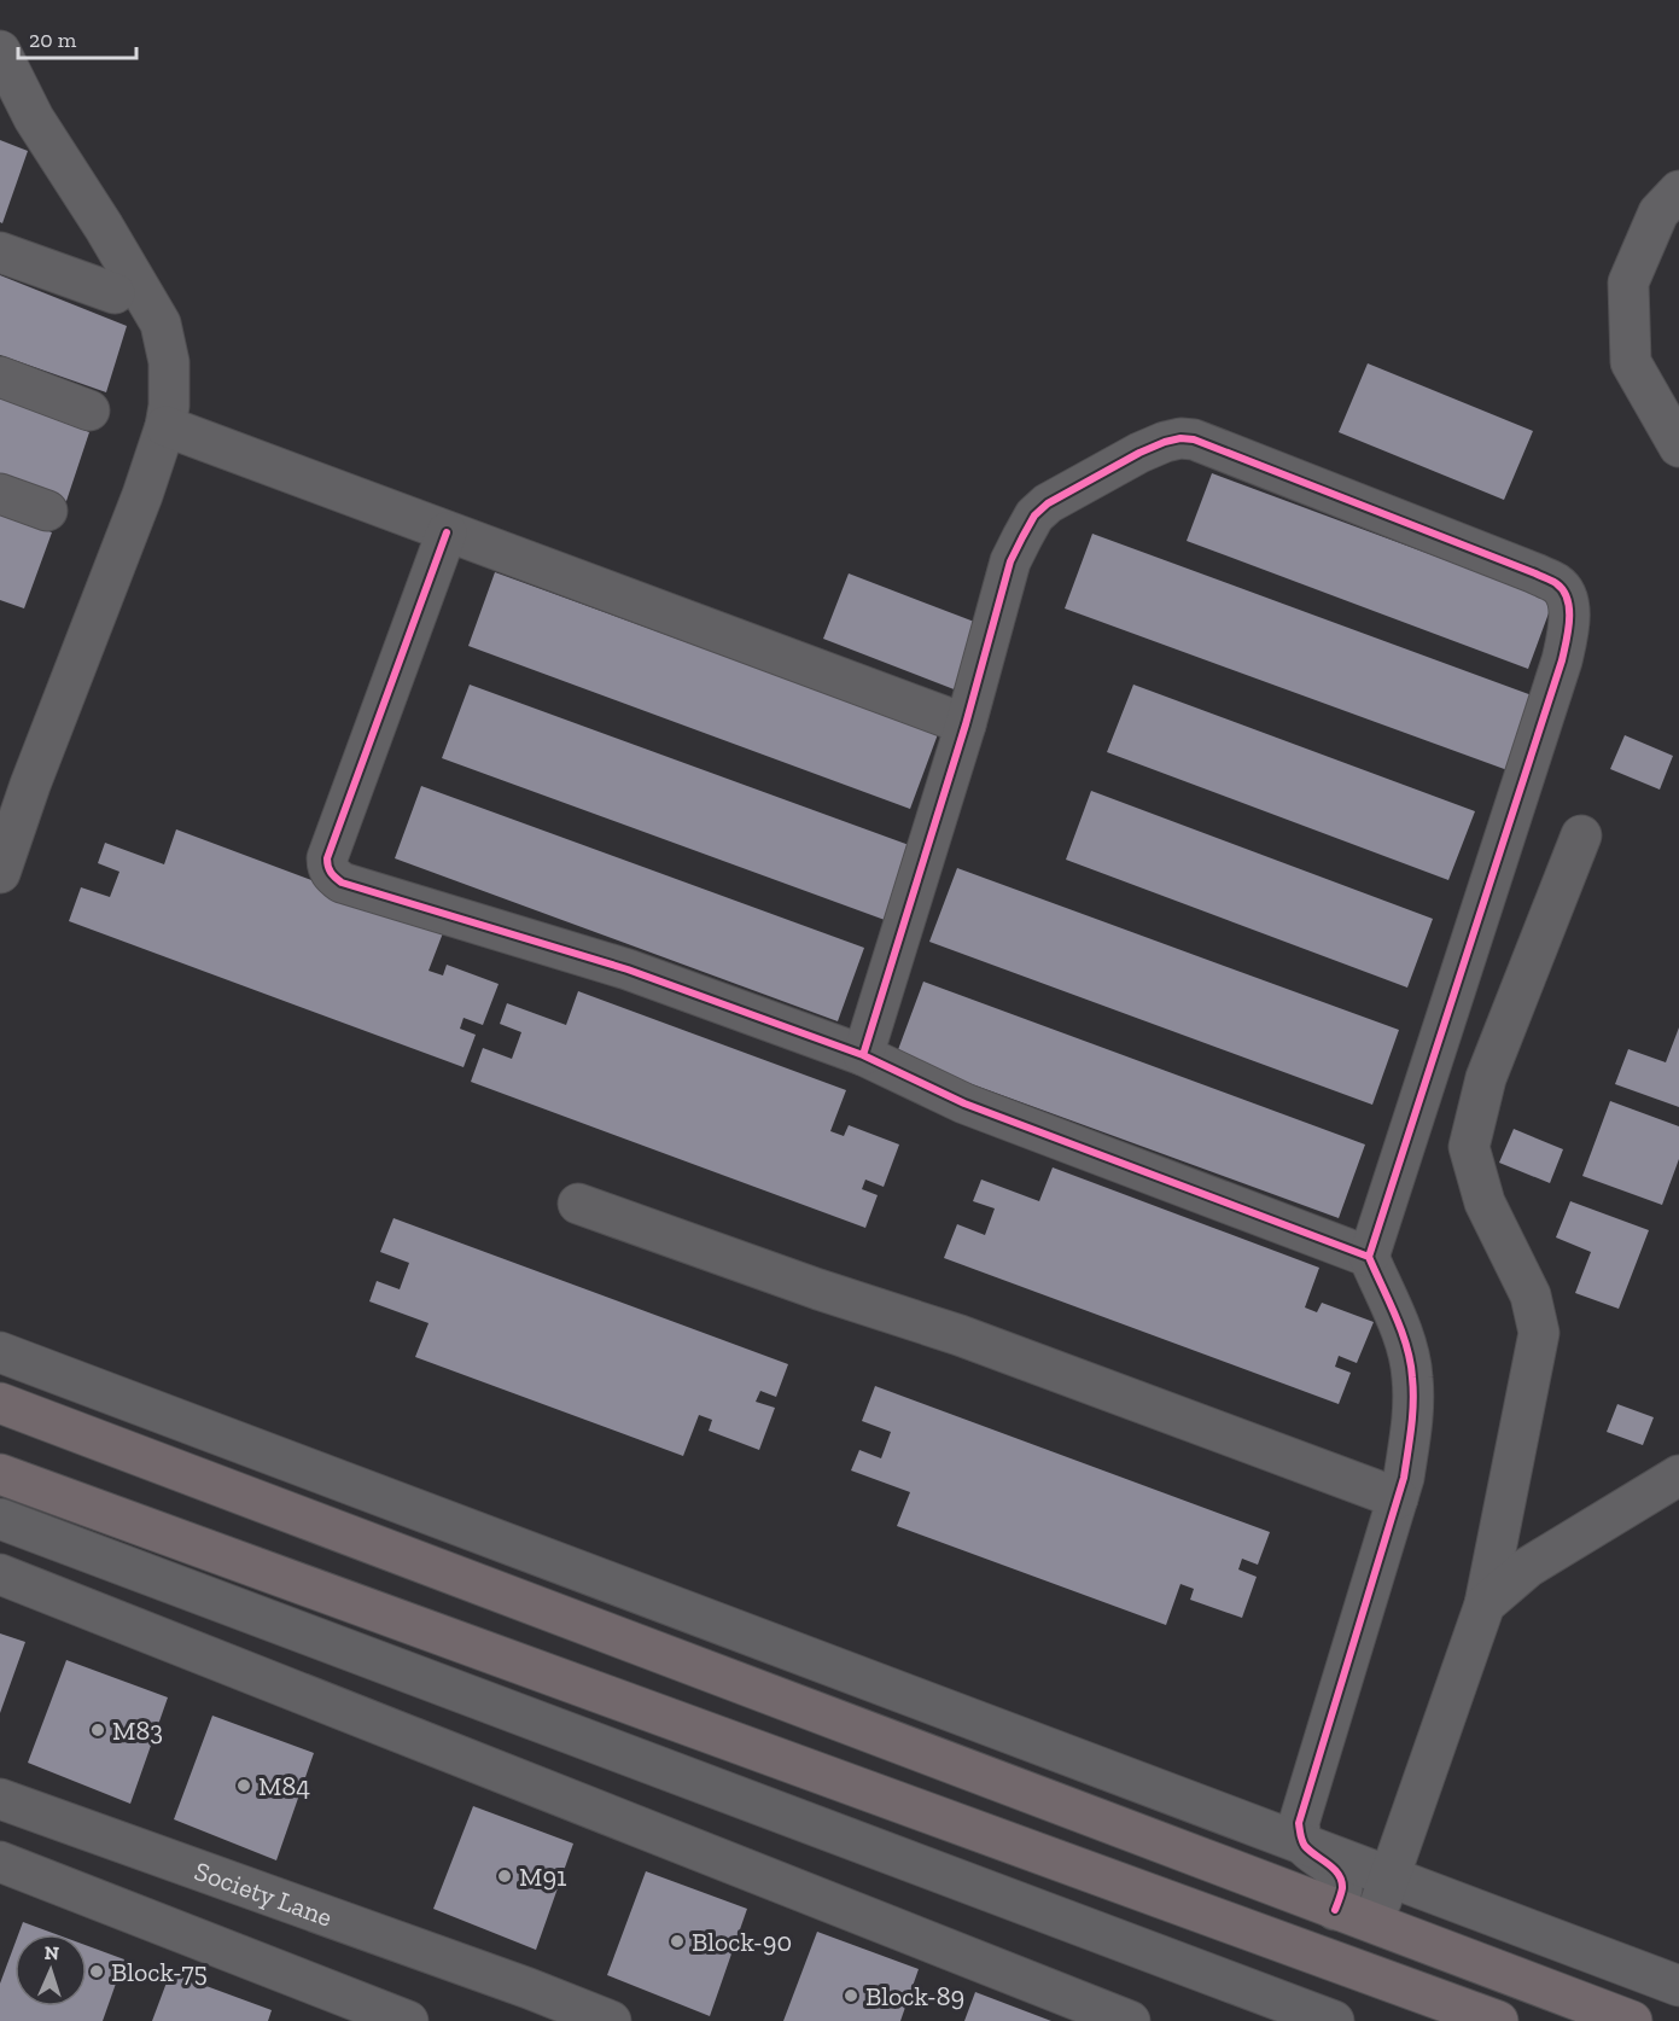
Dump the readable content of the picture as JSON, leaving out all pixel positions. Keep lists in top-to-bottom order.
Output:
{
  "streets": {
    "street": ["Society Lane"]
  },
  "places": [
    "M83",
    "M84",
    "M91",
    "Block-90",
    "Block-75",
    "Block-89"
  ],
  "scale_bar": "20 m",
  "north": "top"
}
